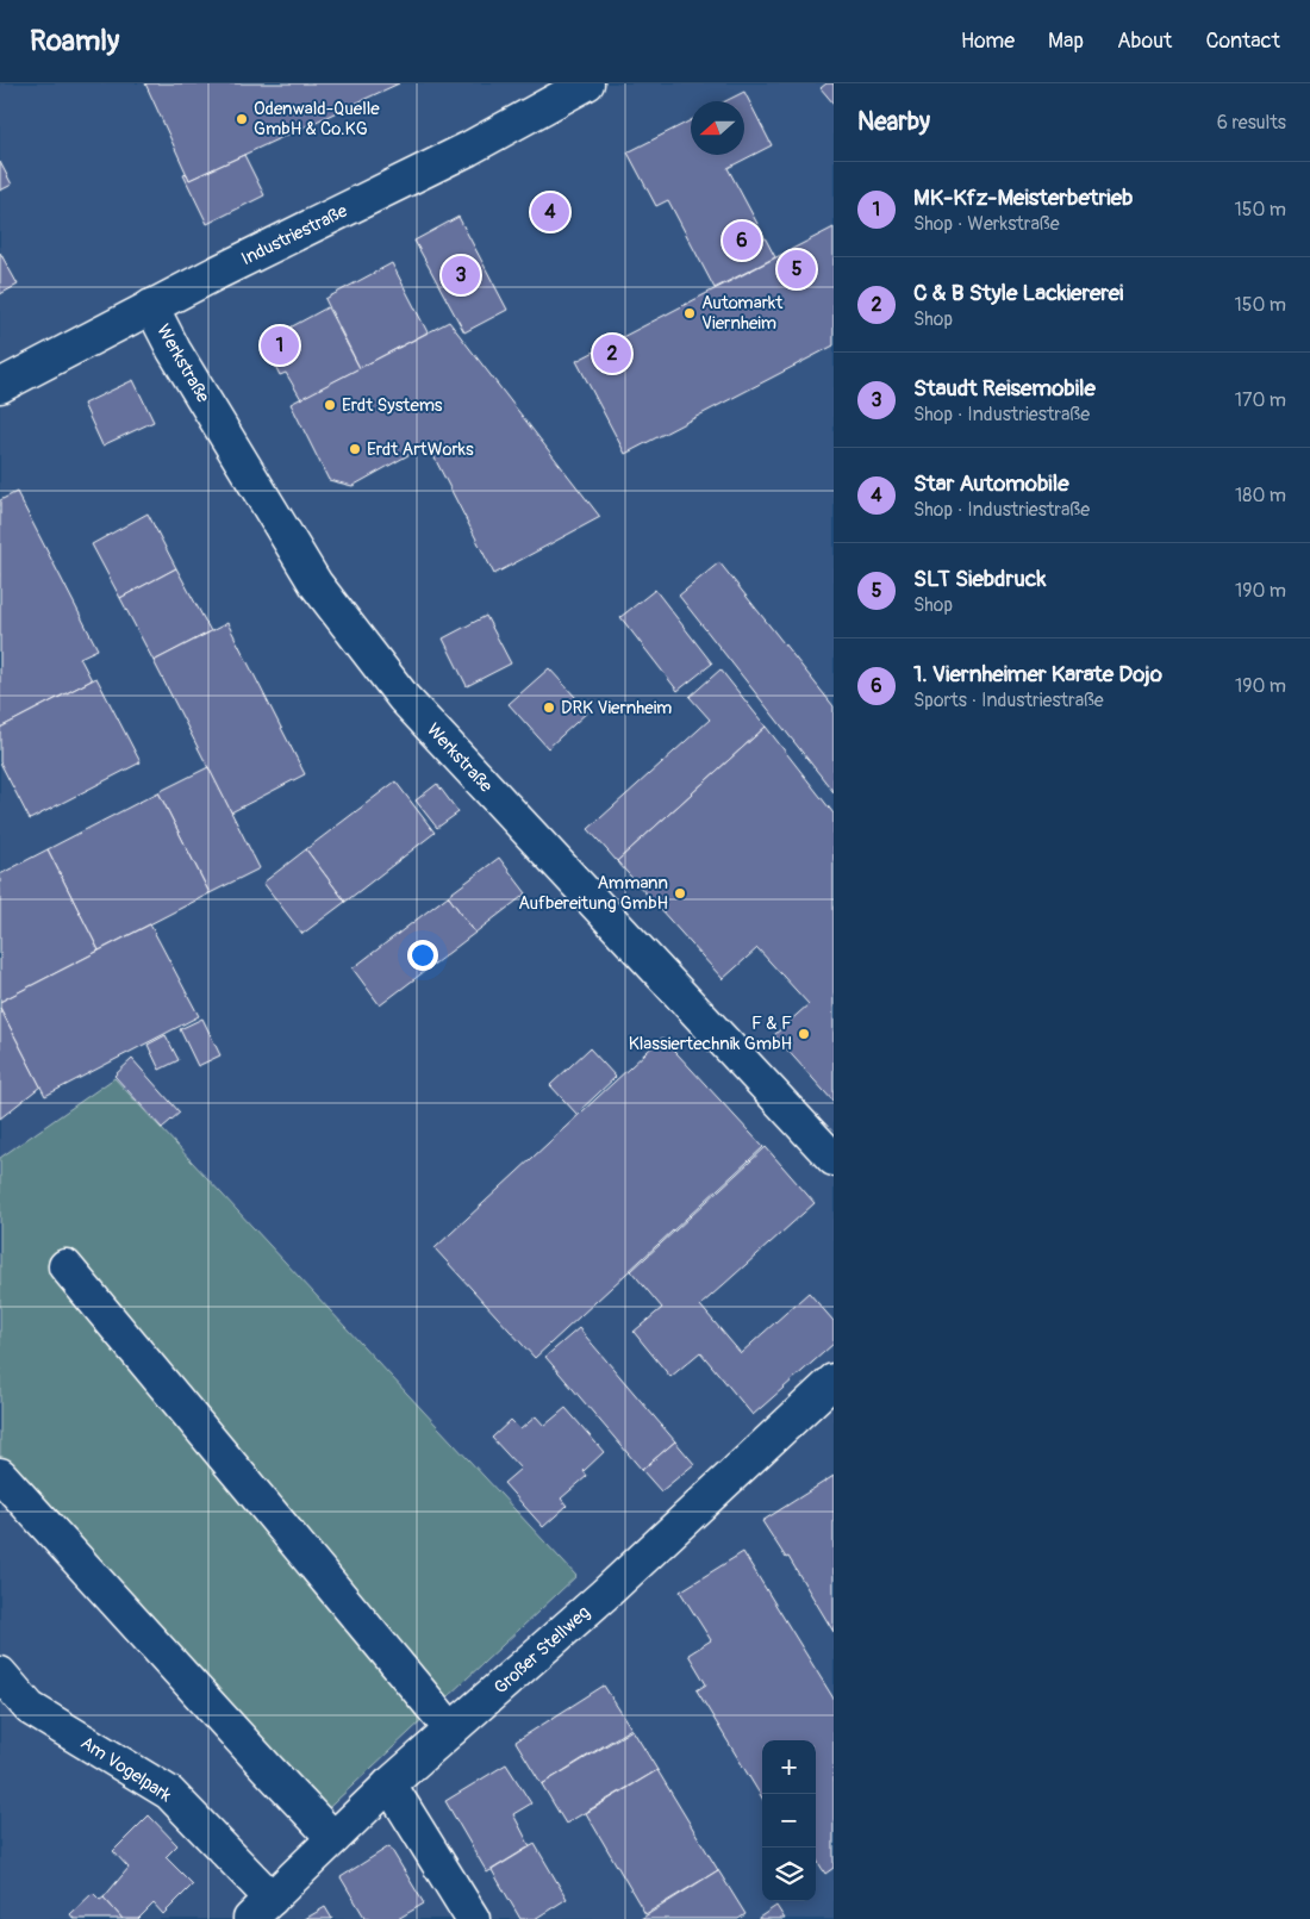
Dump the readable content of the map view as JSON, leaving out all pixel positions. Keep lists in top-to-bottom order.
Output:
{
  "streets": {
    "street": [
      "Industriestraße",
      "Werkstraße",
      "Großer Stellweg",
      "Am Vogelpark"
    ]
  },
  "crossings": [
    ["Industriestraße", "Werkstraße"],
    ["Großer Stellweg", "Am Vogelpark"]
  ],
  "places": [
    "Odenwald-Quelle GmbH & Co.KG",
    "Automarkt Viernheim",
    "Erdt Systems",
    "Erdt ArtWorks",
    "DRK Viernheim",
    "Ammann Aufbereitung GmbH",
    "F & F Klassiertechnik GmbH"
  ],
  "north": "left",
  "page": {
    "header": "Roamly",
    "nav": [
      "Home",
      "Map",
      "About",
      "Contact"
    ],
    "heading": ["Nearby", "6 results"],
    "list": [
      {
        "mark": "1",
        "name": "MK-Kfz-Meisterbetrieb",
        "note": "Shop · Werkstraße",
        "value": "150 m"
      },
      {
        "mark": "2",
        "name": "C & B Style Lackiererei",
        "note": "Shop",
        "value": "150 m"
      },
      {
        "mark": "3",
        "name": "Staudt Reisemobile",
        "note": "Shop · Industriestraße",
        "value": "170 m"
      },
      {
        "mark": "4",
        "name": "Star Automobile",
        "note": "Shop · Industriestraße",
        "value": "180 m"
      },
      {
        "mark": "5",
        "name": "SLT Siebdruck",
        "note": "Shop",
        "value": "190 m"
      },
      {
        "mark": "6",
        "name": "1. Viernheimer Karate Dojo",
        "note": "Sports · Industriestraße",
        "value": "190 m"
      }
    ],
    "pins": [
      "4",
      "6",
      "5",
      "3",
      "1",
      "2"
    ],
    "map_buttons": ["+", "−"]
  }
}
